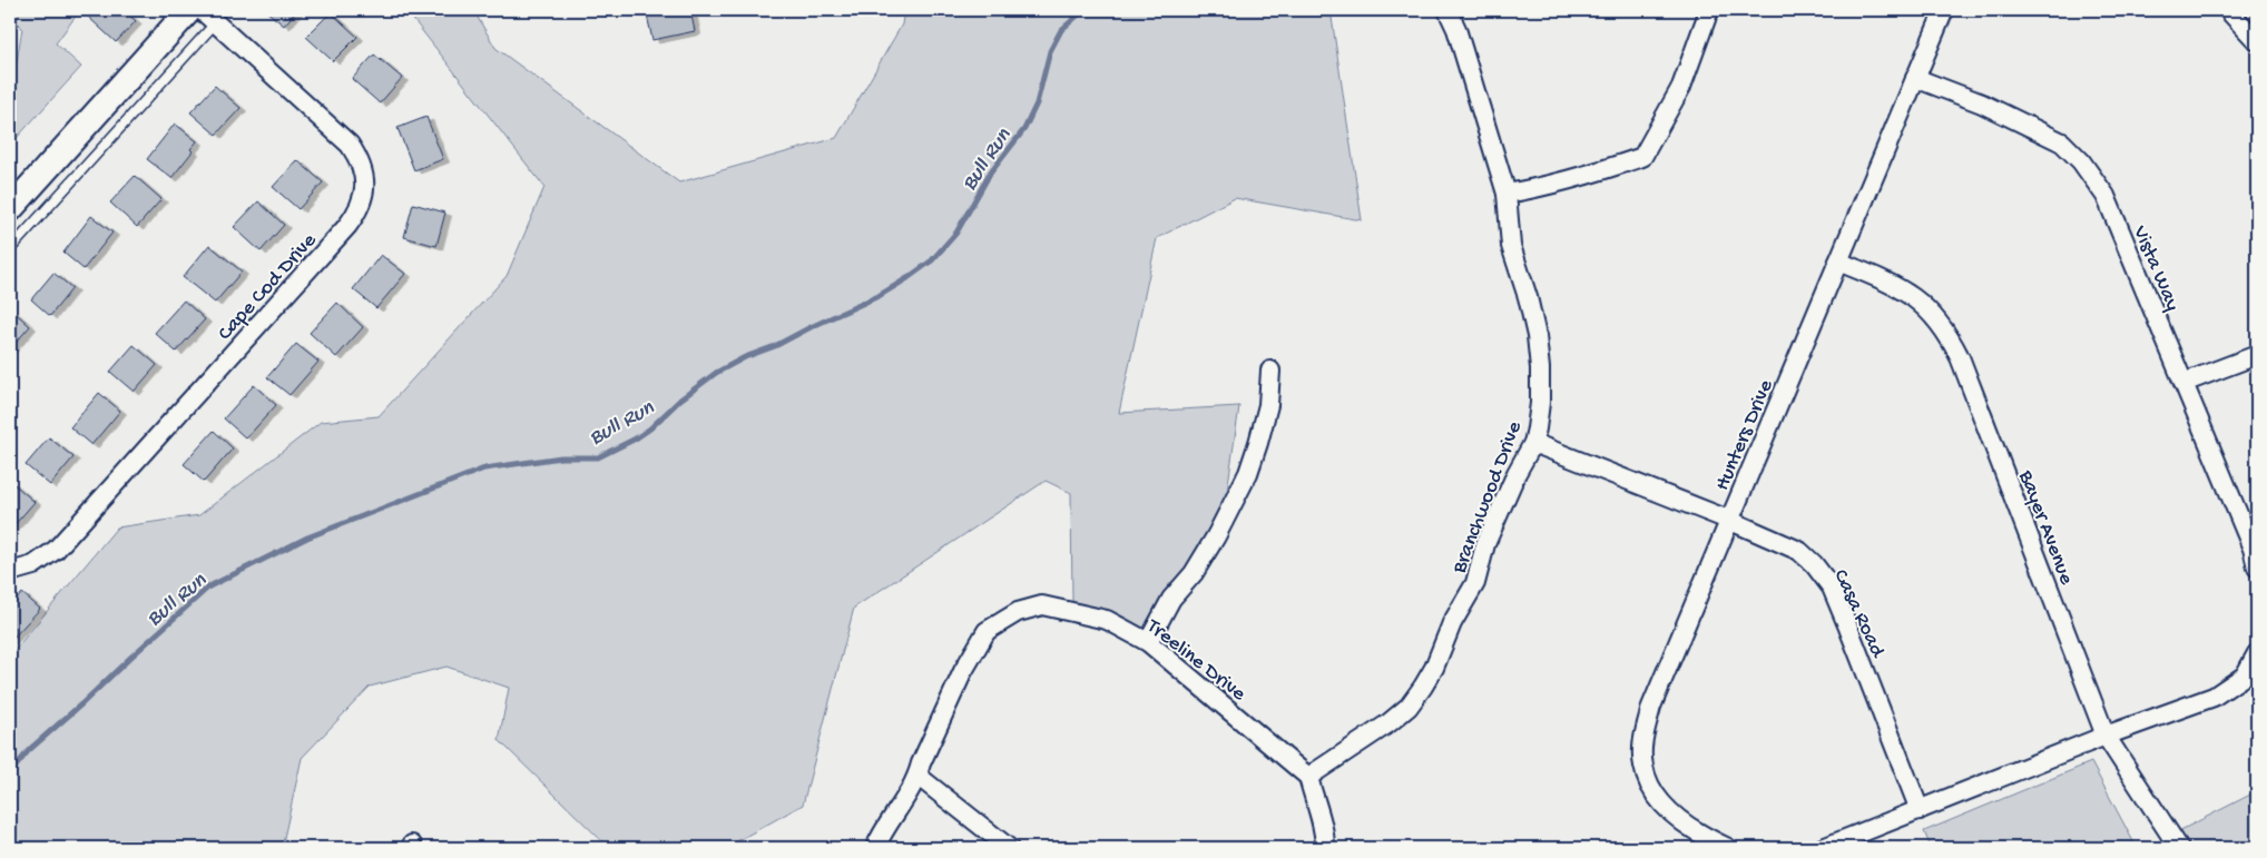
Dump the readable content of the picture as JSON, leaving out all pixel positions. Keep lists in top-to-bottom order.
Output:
{
  "streets": {
    "street": [
      "Vista Way",
      "Cape Cod Drive",
      "Hunters Drive",
      "Branchwood Drive",
      "Bayer Avenue",
      "Casa Road",
      "Treeline Drive"
    ]
  },
  "crossings": [
    ["Vista Way", "Hunters Drive"],
    ["Hunters Drive", "Bayer Avenue"],
    ["Hunters Drive", "Casa Road"],
    ["Branchwood Drive", "Casa Road"],
    ["Branchwood Drive", "Treeline Drive"]
  ],
  "water": ["Bull Run"]
}
